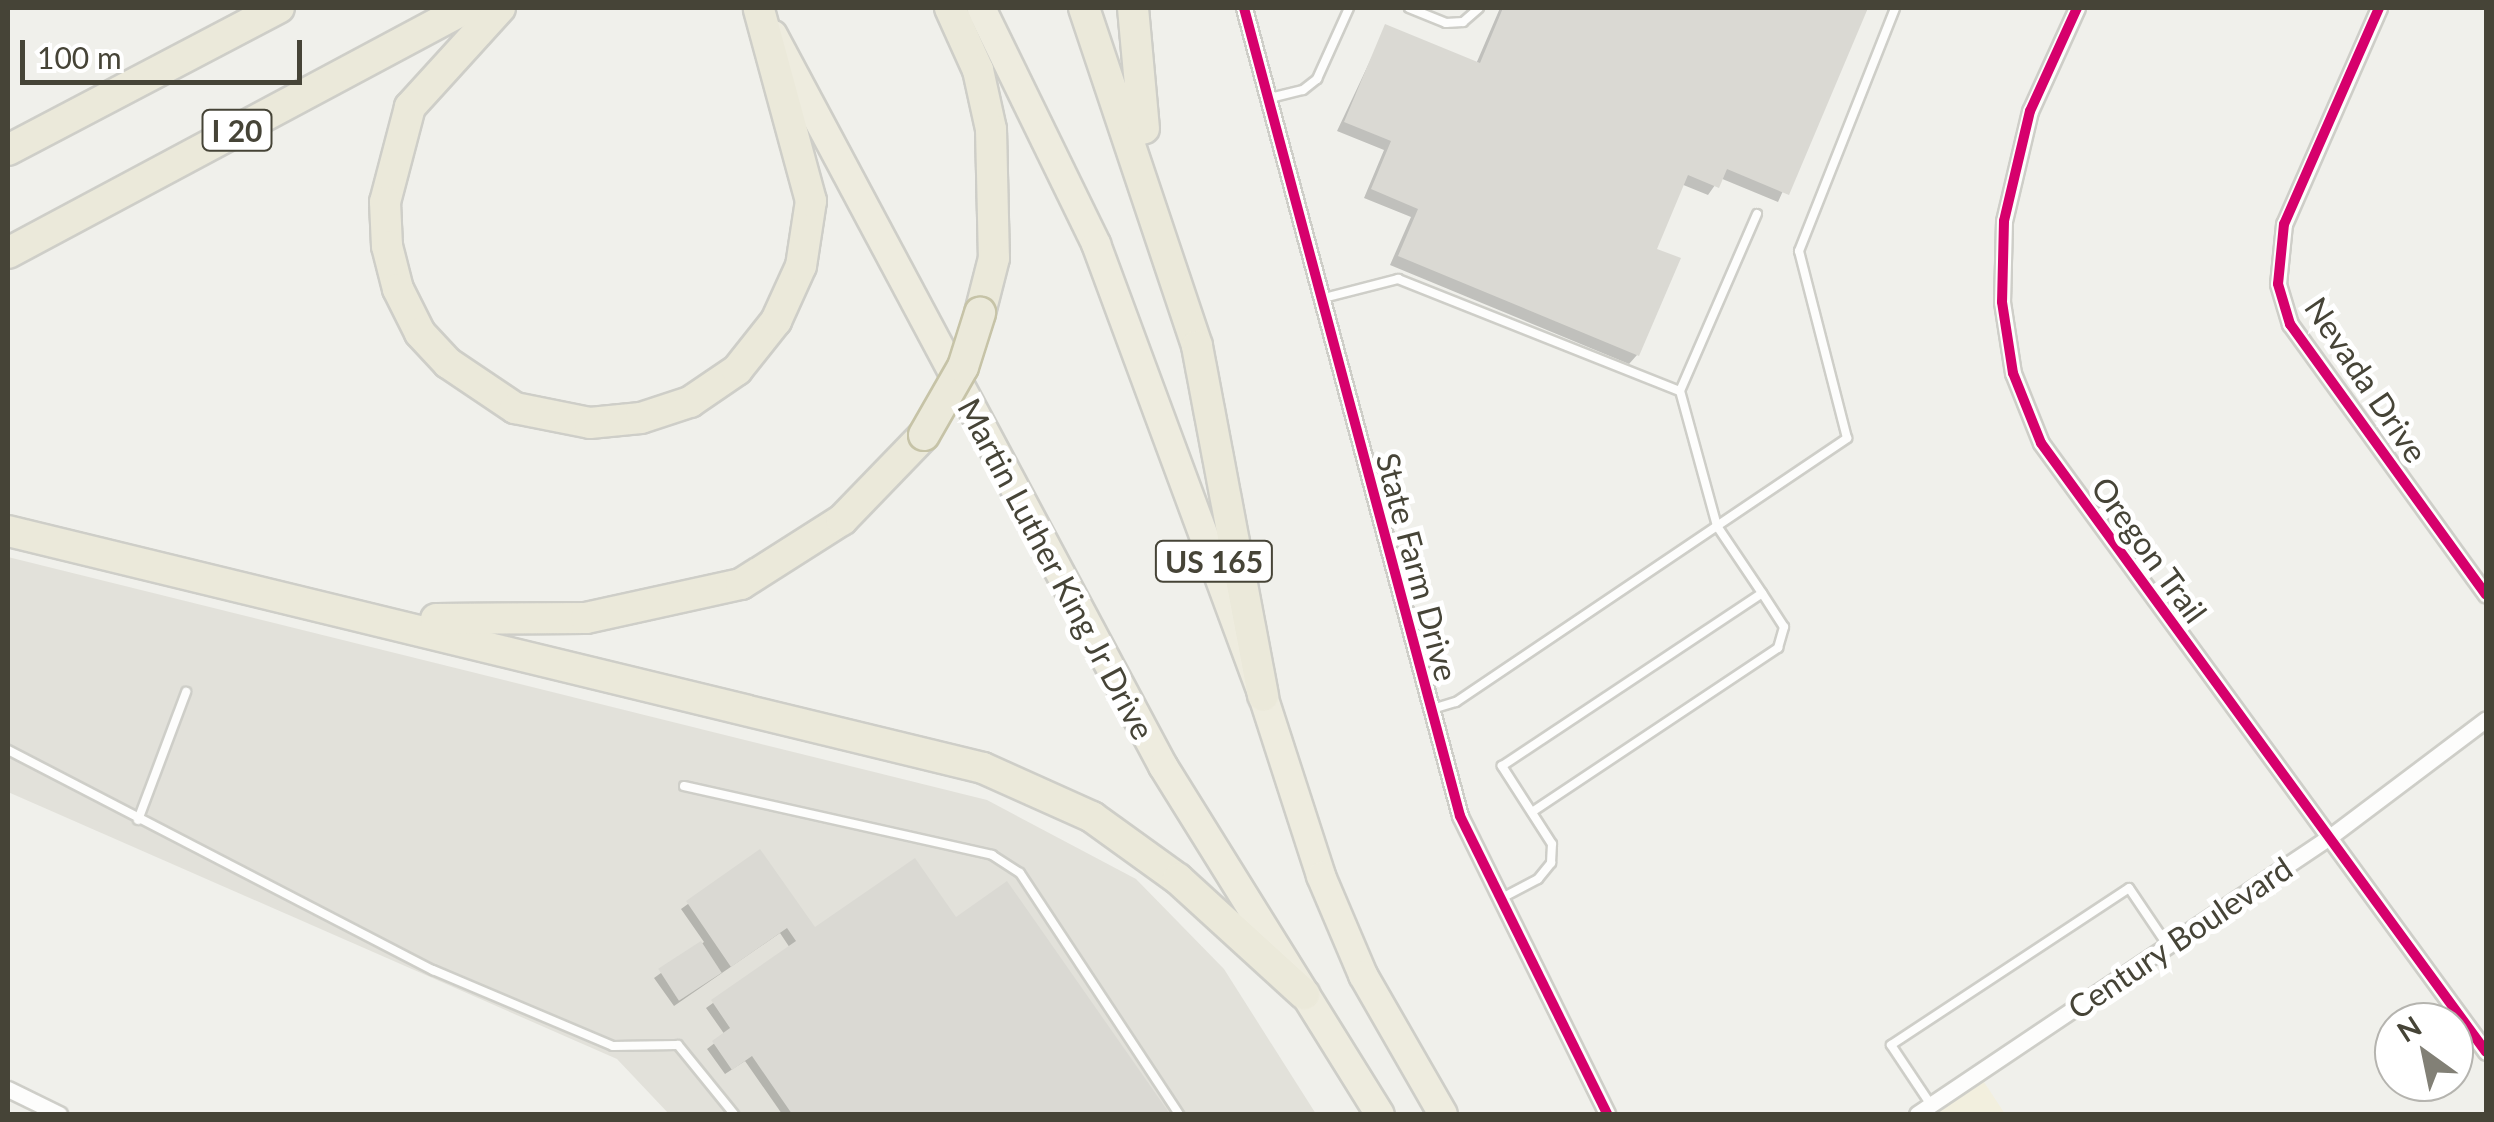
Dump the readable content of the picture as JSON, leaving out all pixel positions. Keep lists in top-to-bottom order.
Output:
{
  "streets": {
    "highway": ["I 20", "US 165", "Martin Luther King Jr Drive"],
    "street": [
      "Nevada Drive",
      "Oregon Trail",
      "State Farm Drive",
      "Century Boulevard"
    ]
  },
  "crossings": [
    ["Oregon Trail", "Century Boulevard"]
  ],
  "scale_bar": "100 m",
  "north": "top left"
}
